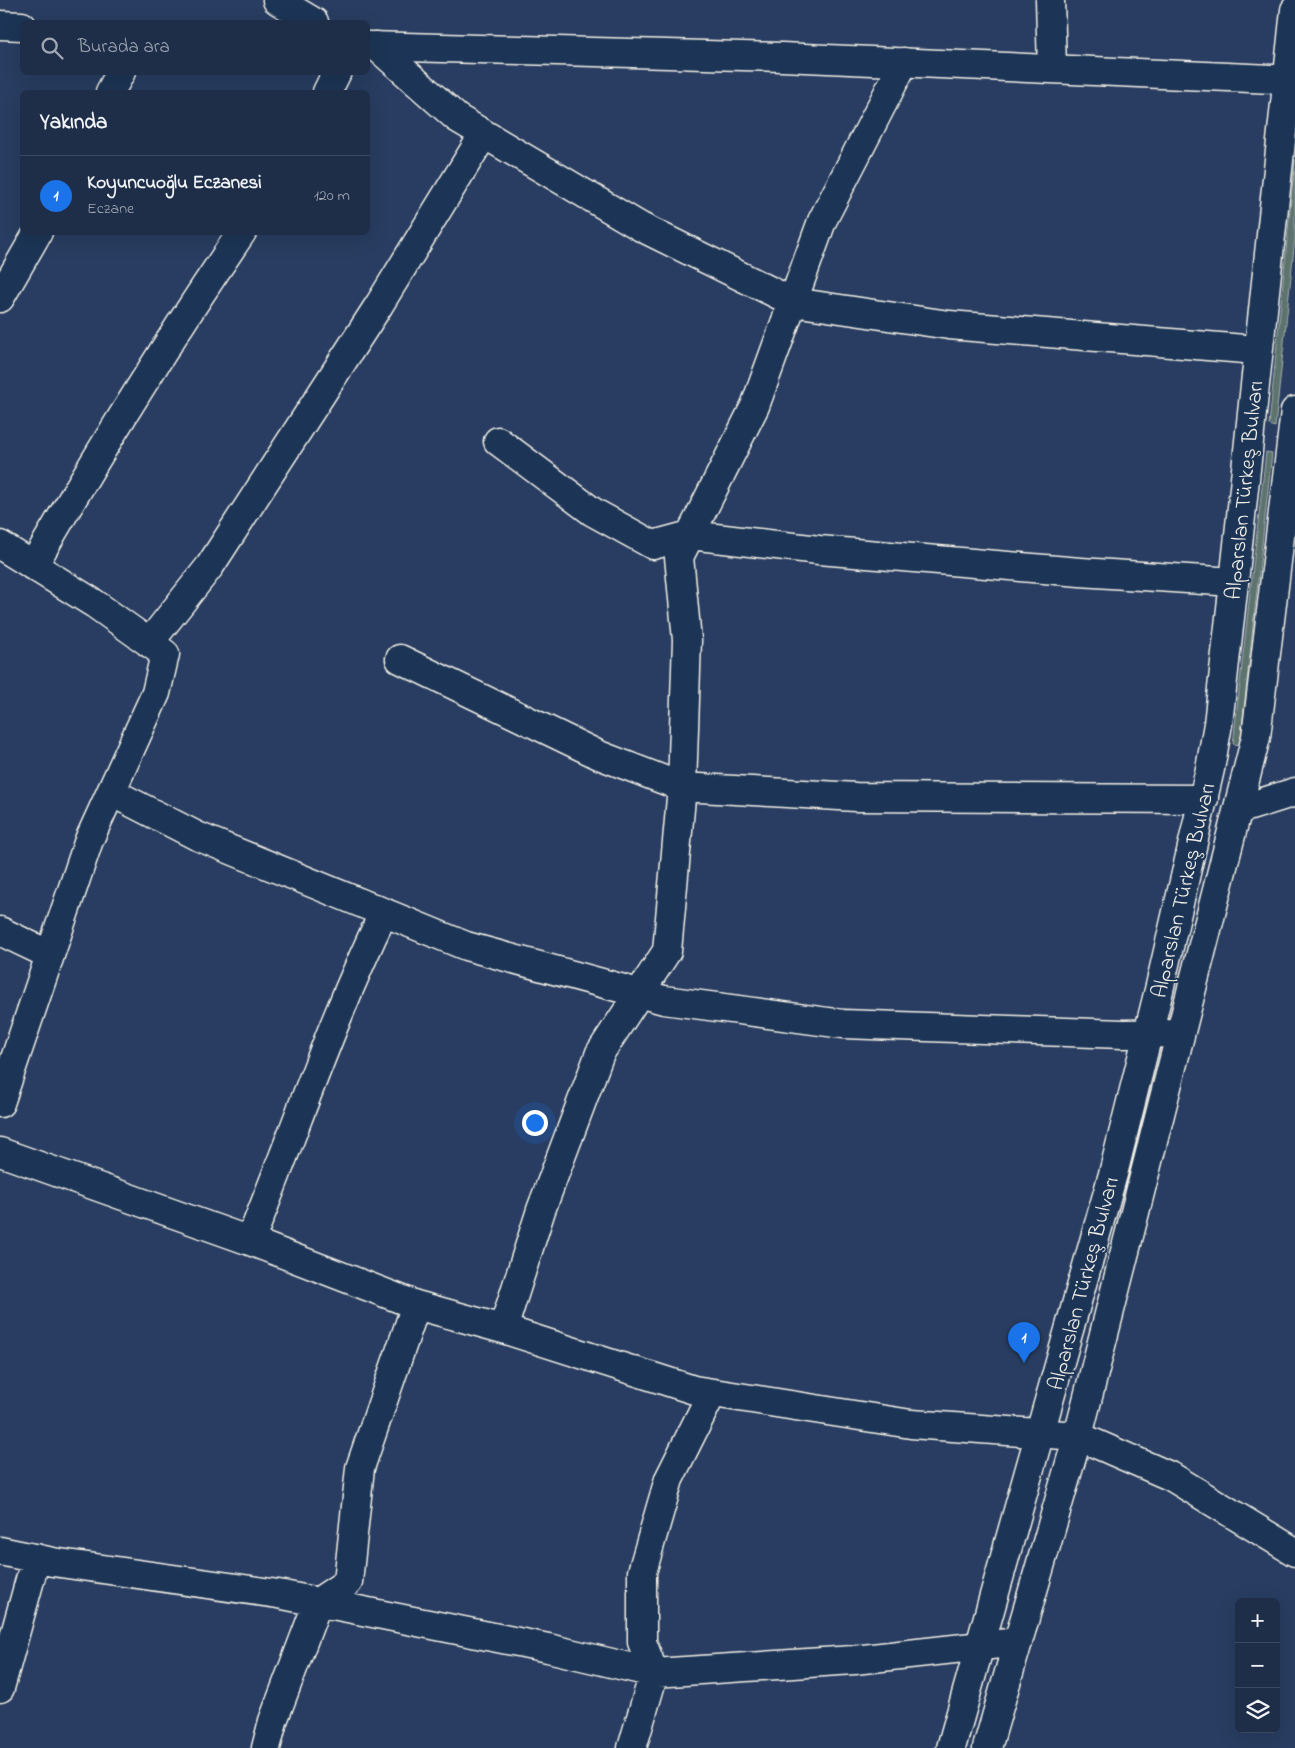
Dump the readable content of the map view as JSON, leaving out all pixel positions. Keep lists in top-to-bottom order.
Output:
{
  "streets": {
    "street": ["Alparslan Türkeş Bulvarı"]
  },
  "page": {
    "search": "Burada ara",
    "heading": "Yakında",
    "list": [
      {
        "mark": "1",
        "name": "Koyuncuoğlu Eczanesi",
        "note": "Eczane",
        "value": "120 m"
      }
    ],
    "pins": "1",
    "map_buttons": ["+", "−"]
  }
}
